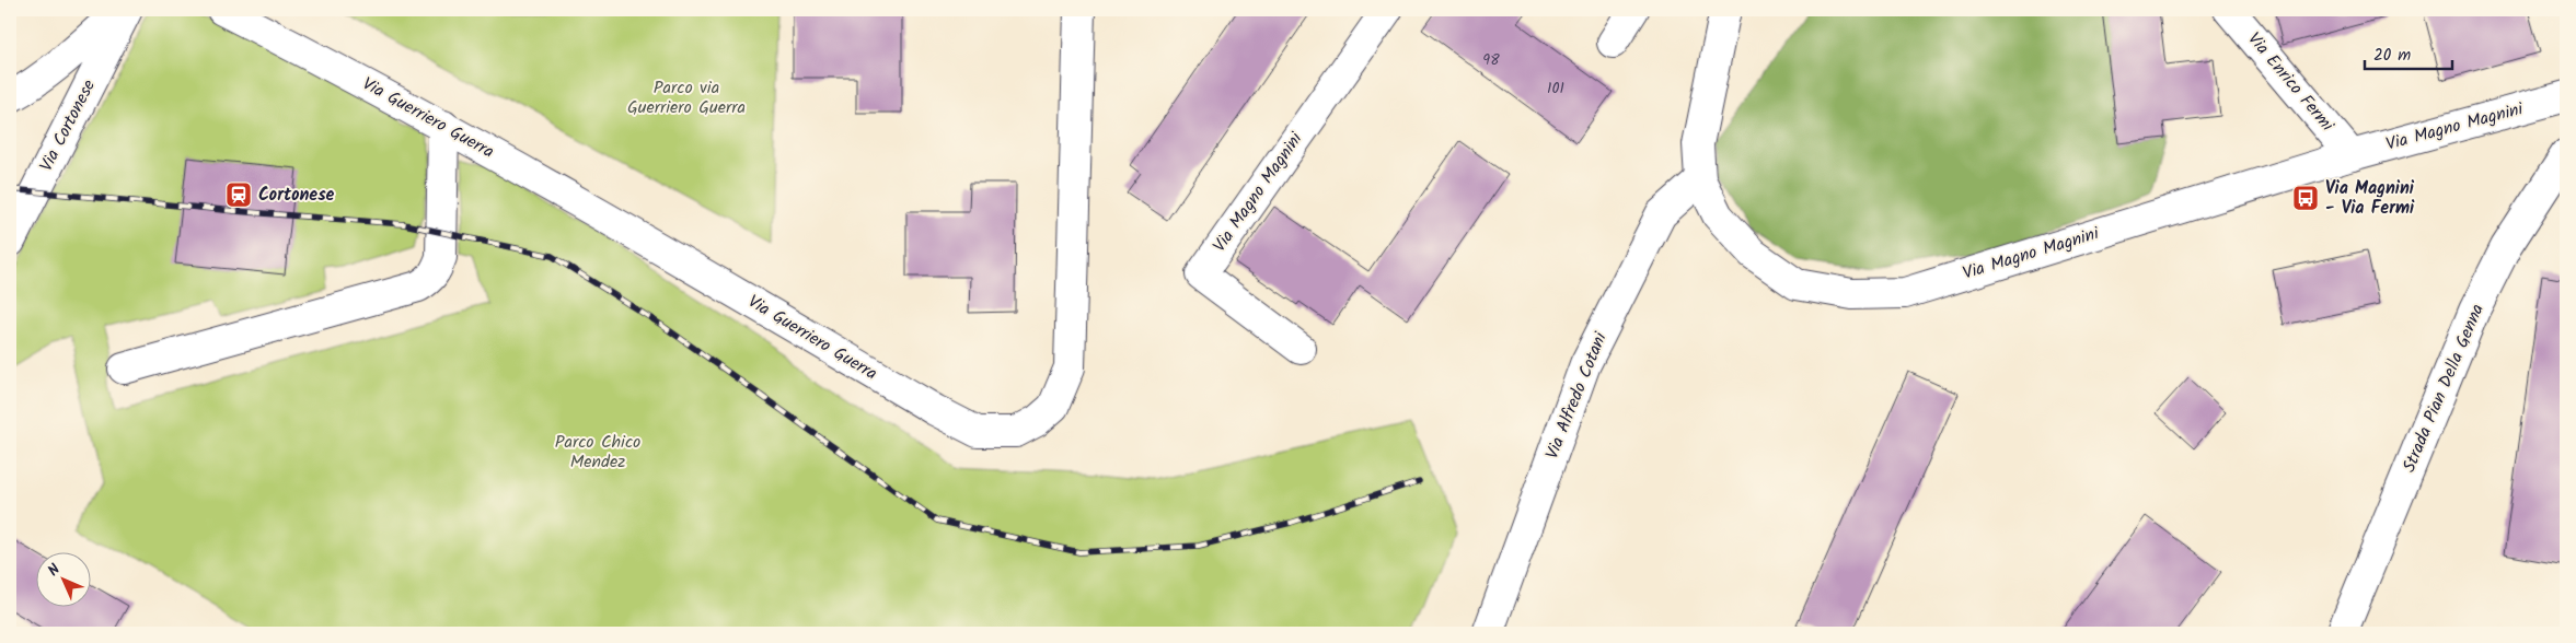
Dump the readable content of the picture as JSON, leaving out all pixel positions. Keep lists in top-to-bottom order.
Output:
{
  "streets": {
    "street": [
      "Via Enrico Fermi",
      "Via Guerriero Guerra",
      "Via Cortonese",
      "Via Magno Magnini",
      "Strada Pian Della Genna",
      "Via Alfredo Cotani"
    ]
  },
  "crossings": [
    ["Via Enrico Fermi", "Via Magno Magnini"],
    ["Via Magno Magnini", "Via Alfredo Cotani"]
  ],
  "parks": ["Parco via Guerriero Guerra", "Parco Chico Mendez"],
  "places": {
    "station": ["Cortonese"],
    "bus stop": ["Via Magnini - Via Fermi"]
  },
  "house_numbers": ["98", "101"],
  "scale_bar": "20 m",
  "north": "top left"
}
